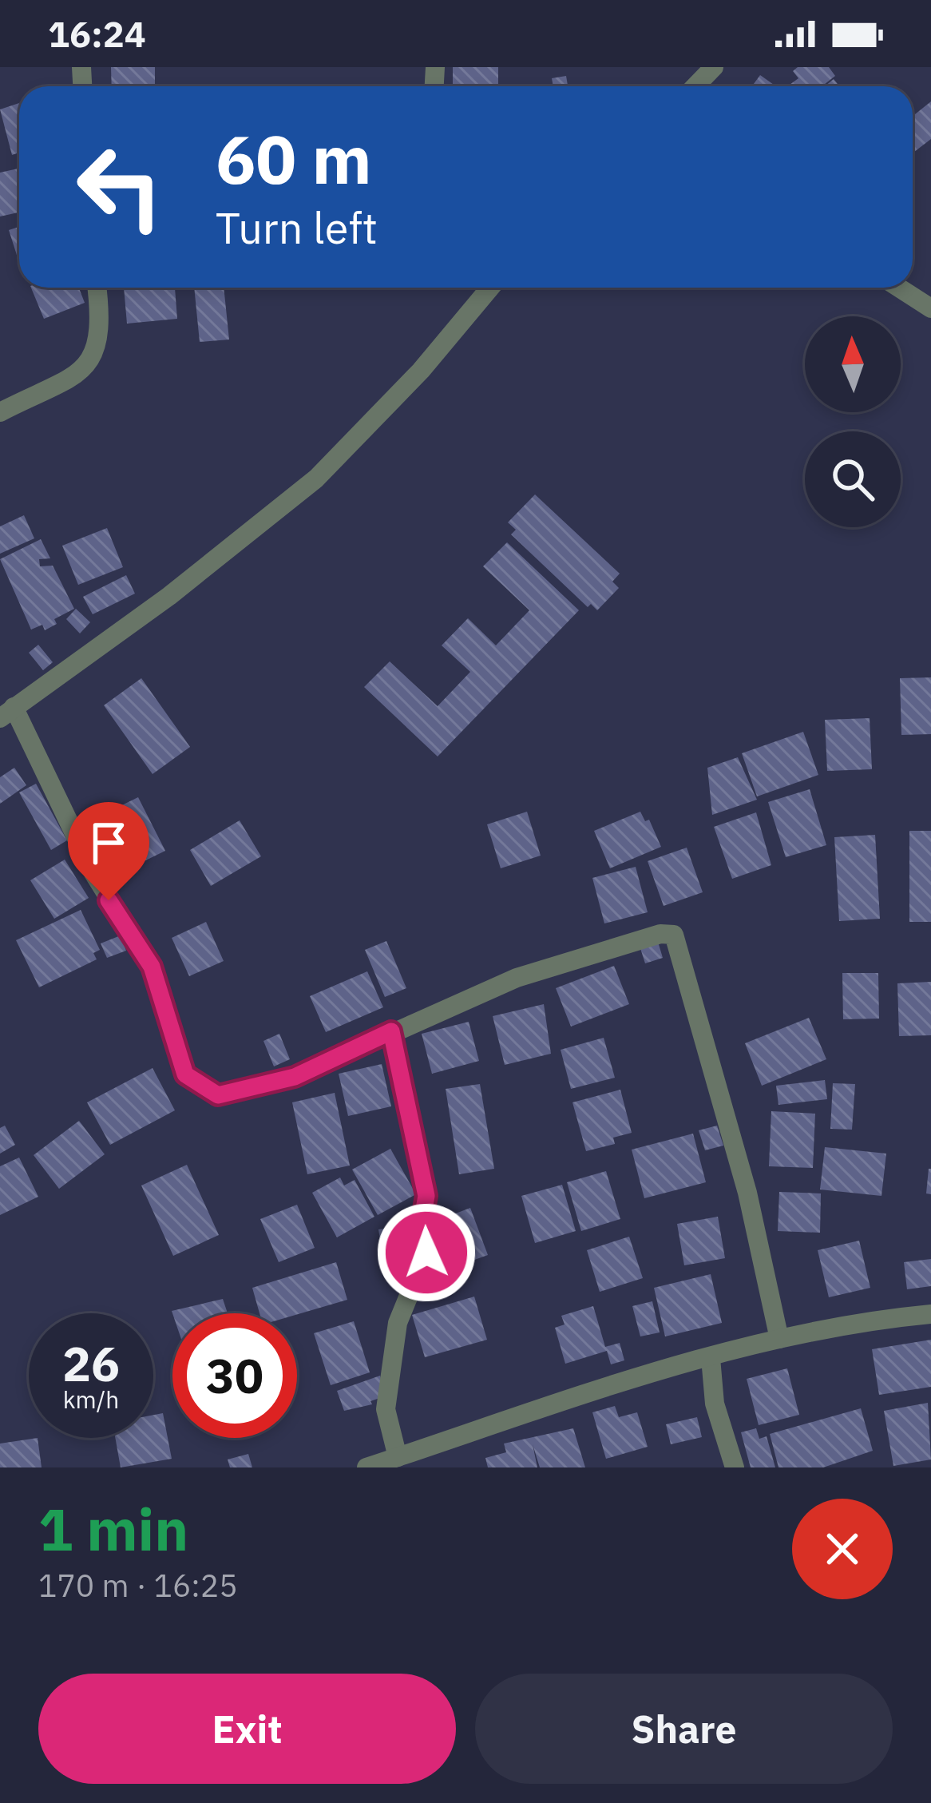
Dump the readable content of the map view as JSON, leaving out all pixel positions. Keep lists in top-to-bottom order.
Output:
{
  "north": "top",
  "page": {
    "status": "16:24",
    "turn": ["60 m", "Turn left"],
    "speed": "26 km/h",
    "limit": "30",
    "heading": ["1 min", "170 m · 16:25"],
    "buttons": ["Exit", "Share"]
  }
}
